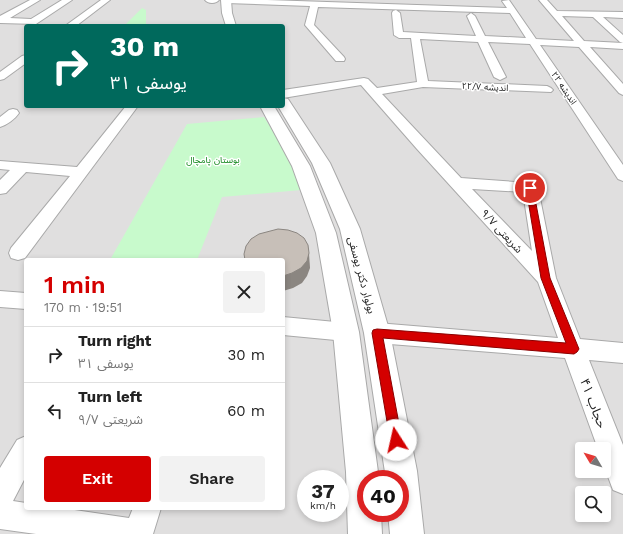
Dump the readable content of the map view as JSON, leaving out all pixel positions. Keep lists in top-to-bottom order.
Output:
{
  "streets": {
    "street": [
      "اندیشه ۲۲/۷",
      "اندیشه ۲۲",
      "شریعتی ۹/۷",
      "بولوار دکتر یوسفی",
      "حجاب ۴۱"
    ]
  },
  "crossings": [
    ["اندیشه ۲۲/۷", "شریعتی ۹/۷"],
    ["شریعتی ۹/۷", "حجاب ۴۱"]
  ],
  "parks": ["بوستان پامچال"],
  "north": "top left",
  "page": {
    "turn": ["30 m", "یوسفی ۳۱"],
    "heading": ["1 min", "170 m · 19:51"],
    "list": [
      {
        "name": "Turn right",
        "note": "یوسفی ۳۱",
        "value": "30 m"
      },
      {
        "name": "Turn left",
        "note": "شریعتی ۹/۷",
        "value": "60 m"
      }
    ],
    "buttons": ["Exit", "Share"],
    "speed": "37 km/h",
    "limit": "40"
  }
}
